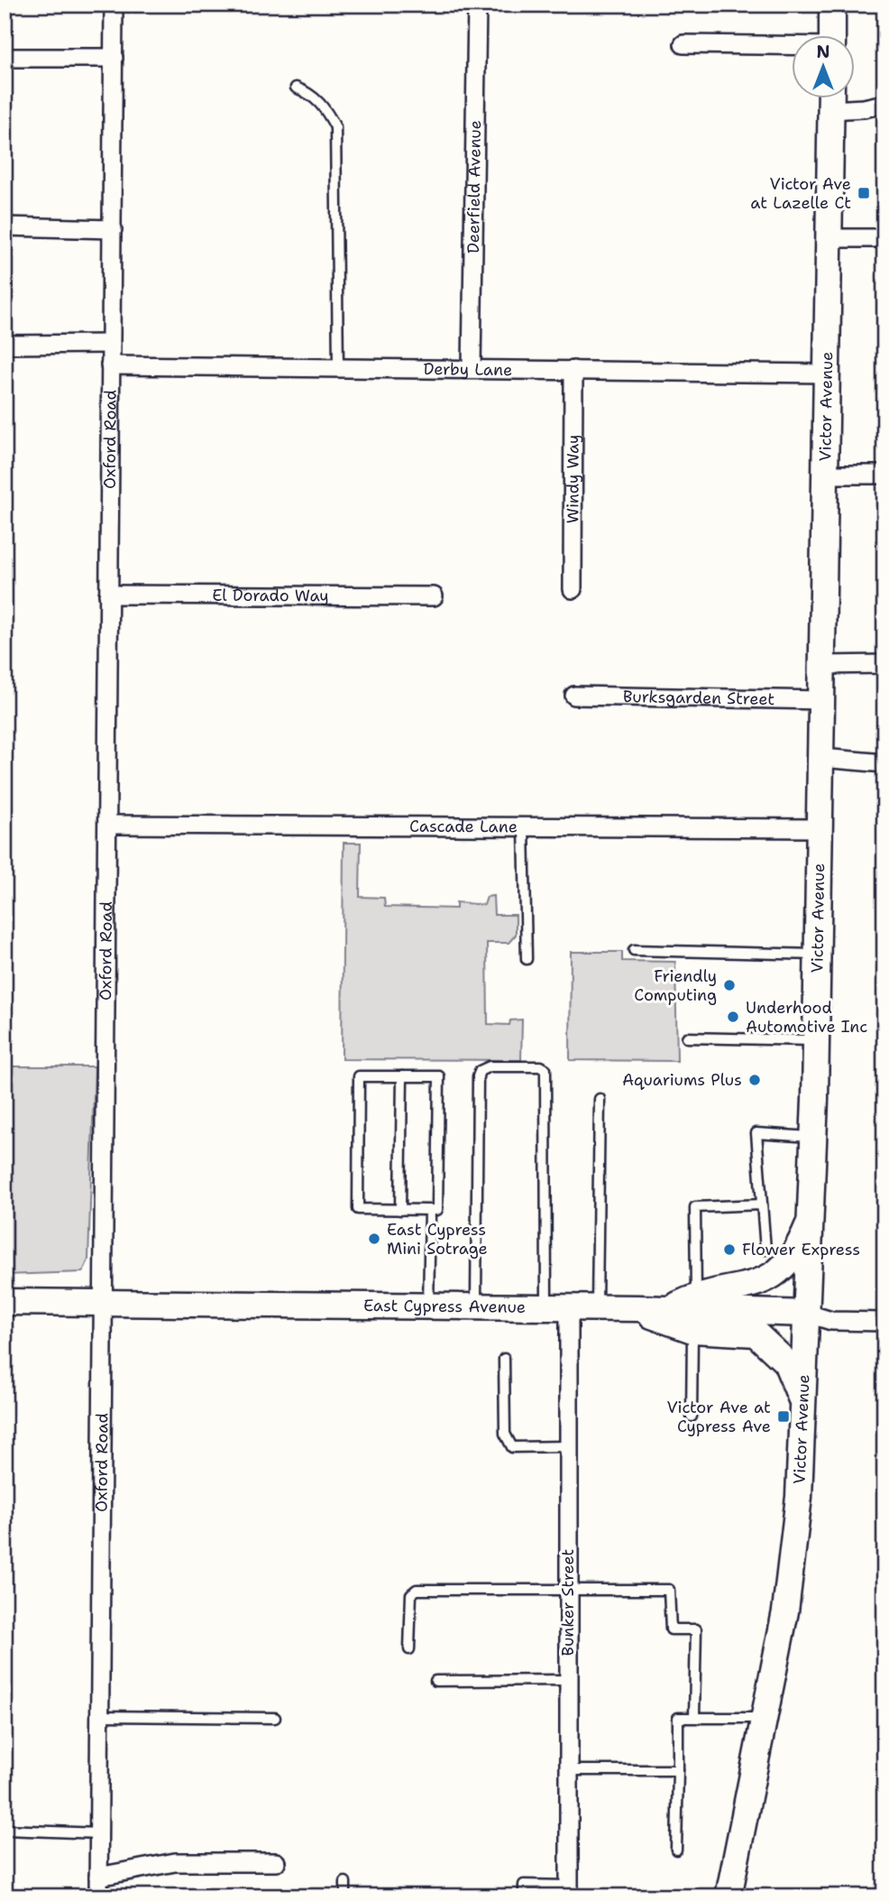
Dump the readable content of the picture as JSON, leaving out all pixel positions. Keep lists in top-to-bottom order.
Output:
{
  "streets": {
    "main road": ["Victor Avenue", "East Cypress Avenue"],
    "street": [
      "Deerfield Avenue",
      "Derby Lane",
      "Oxford Road",
      "Windy Way",
      "El Dorado Way",
      "Burksgarden Street",
      "Cascade Lane",
      "Bunker Street"
    ]
  },
  "crossings": [
    ["Deerfield Avenue", "Derby Lane"],
    ["Derby Lane", "Victor Avenue"],
    ["Derby Lane", "Oxford Road"],
    ["Derby Lane", "Windy Way"],
    ["Victor Avenue", "Burksgarden Street"],
    ["Victor Avenue", "Cascade Lane"],
    ["Victor Avenue", "East Cypress Avenue"],
    ["Oxford Road", "El Dorado Way"],
    ["Oxford Road", "Cascade Lane"],
    ["Oxford Road", "East Cypress Avenue"],
    ["East Cypress Avenue", "Bunker Street"]
  ],
  "places": {
    "transit": ["Victor Ave at Lazelle Ct", "Victor Ave at Cypress Ave"],
    "other": [
      "Friendly Computing",
      "Underhood Automotive Inc",
      "Aquariums Plus",
      "East Cypress Mini Sotrage",
      "Flower Express"
    ]
  },
  "north": "top"
}
